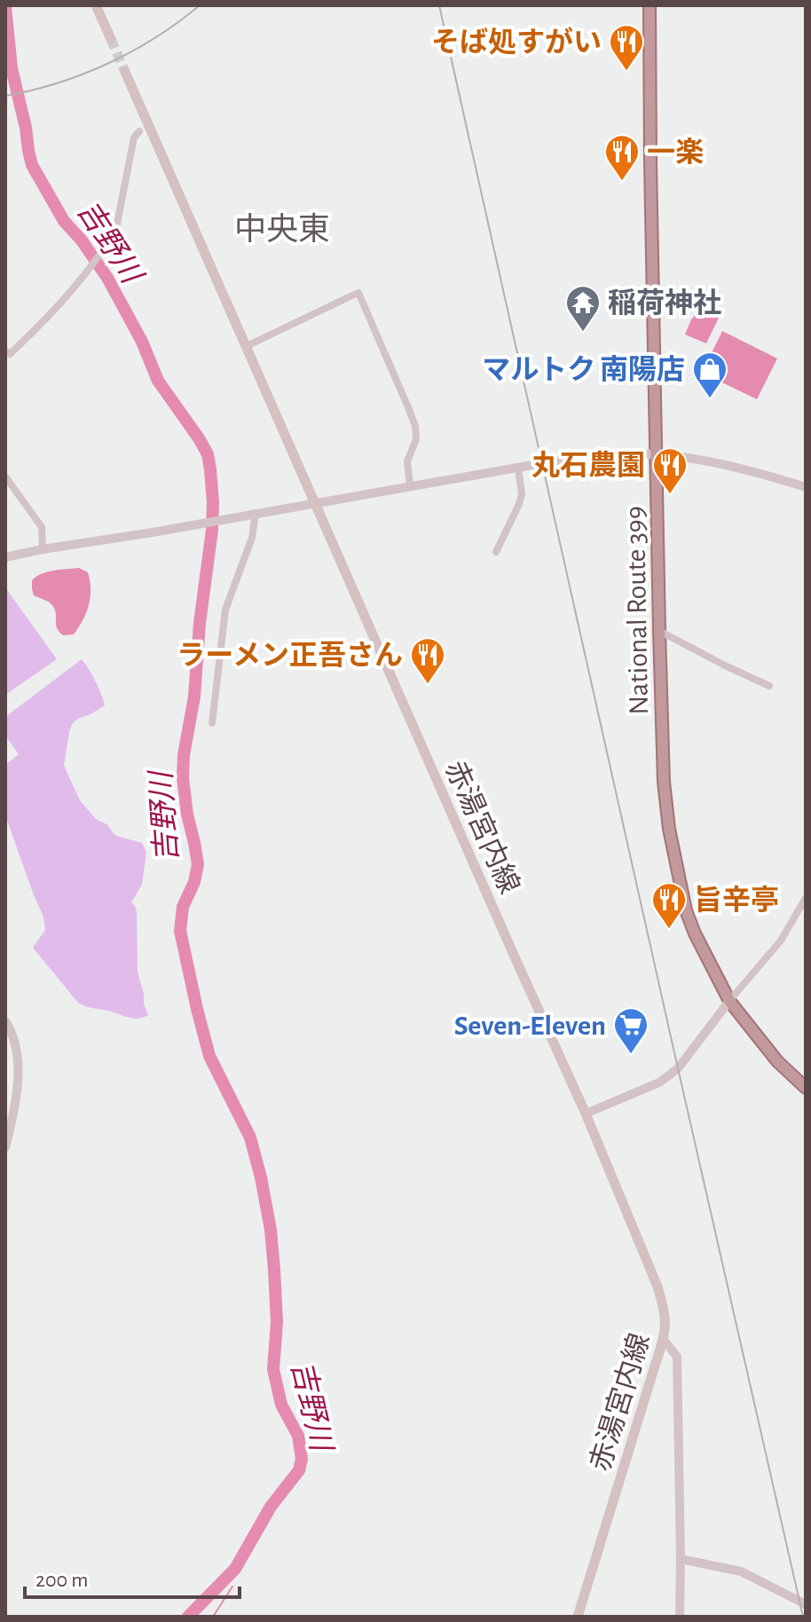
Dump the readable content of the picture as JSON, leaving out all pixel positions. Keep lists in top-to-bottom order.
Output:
{
  "streets": {
    "highway": ["National Route 399"],
    "main road": ["赤湯宮内線"]
  },
  "districts": ["中央東"],
  "water": ["吉野川"],
  "places": {
    "restaurant": [
      "そば処すがい",
      "一楽",
      "丸石農園",
      "ラーメン正吾さん",
      "旨辛亭"
    ],
    "temple": ["稲荷神社"],
    "shop": ["マルトク 南陽店"],
    "supermarket": ["Seven-Eleven"]
  },
  "scale_bar": "200 m"
}
